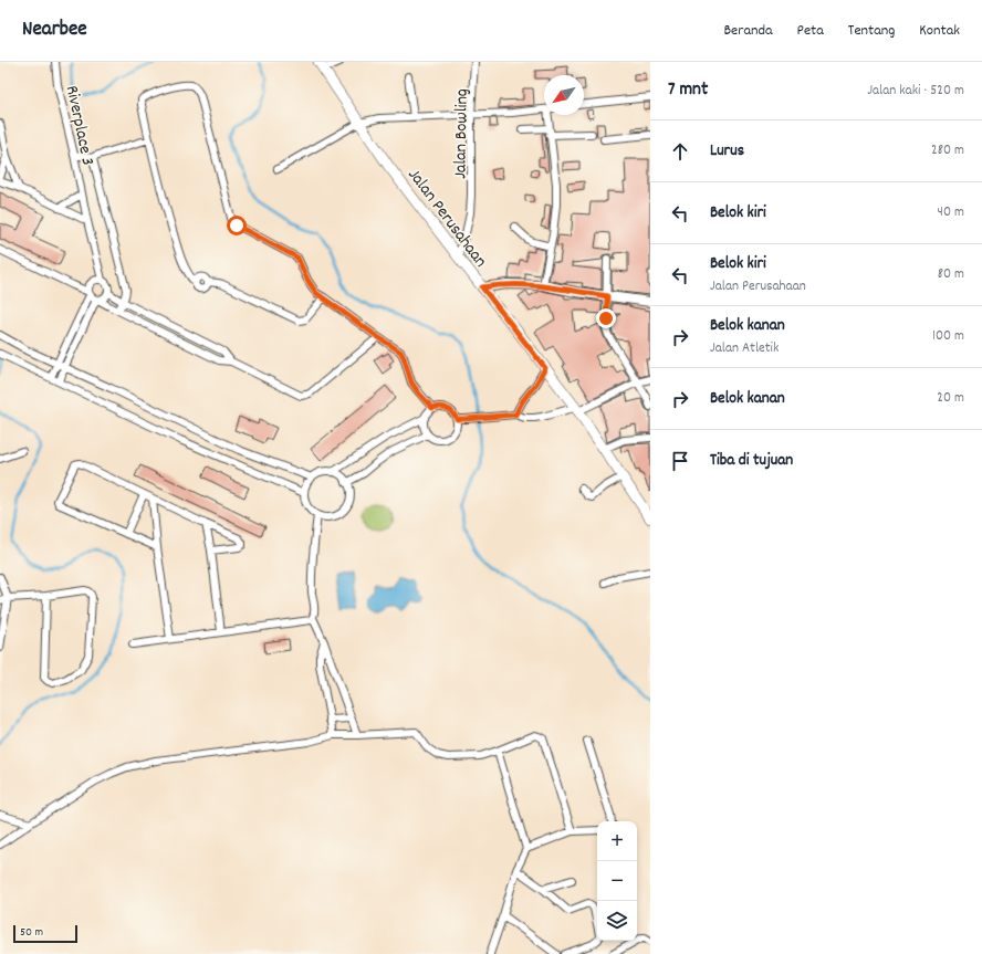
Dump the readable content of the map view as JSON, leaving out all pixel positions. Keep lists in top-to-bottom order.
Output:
{
  "streets": {
    "main road": ["Jalan Perusahaan"],
    "street": ["Riverplace 3", "Jalan Bowling"]
  },
  "crossings": [
    ["Jalan Bowling", "Jalan Perusahaan"]
  ],
  "scale_bar": "50 m",
  "north": "bottom left",
  "page": {
    "header": "Nearbee",
    "nav": [
      "Beranda",
      "Peta",
      "Tentang",
      "Kontak"
    ],
    "heading": ["7 mnt", "Jalan kaki · 520 m"],
    "list": [
      ["Lurus", "280 m"],
      ["Belok kiri", "40 m"],
      ["Belok kiri", "Jalan Perusahaan", "80 m"],
      ["Belok kanan", "Jalan Atletik", "100 m"],
      ["Belok kanan", "20 m"],
      "Tiba di tujuan"
    ],
    "map_buttons": ["+", "−"],
    "scale": "50 m"
  }
}
